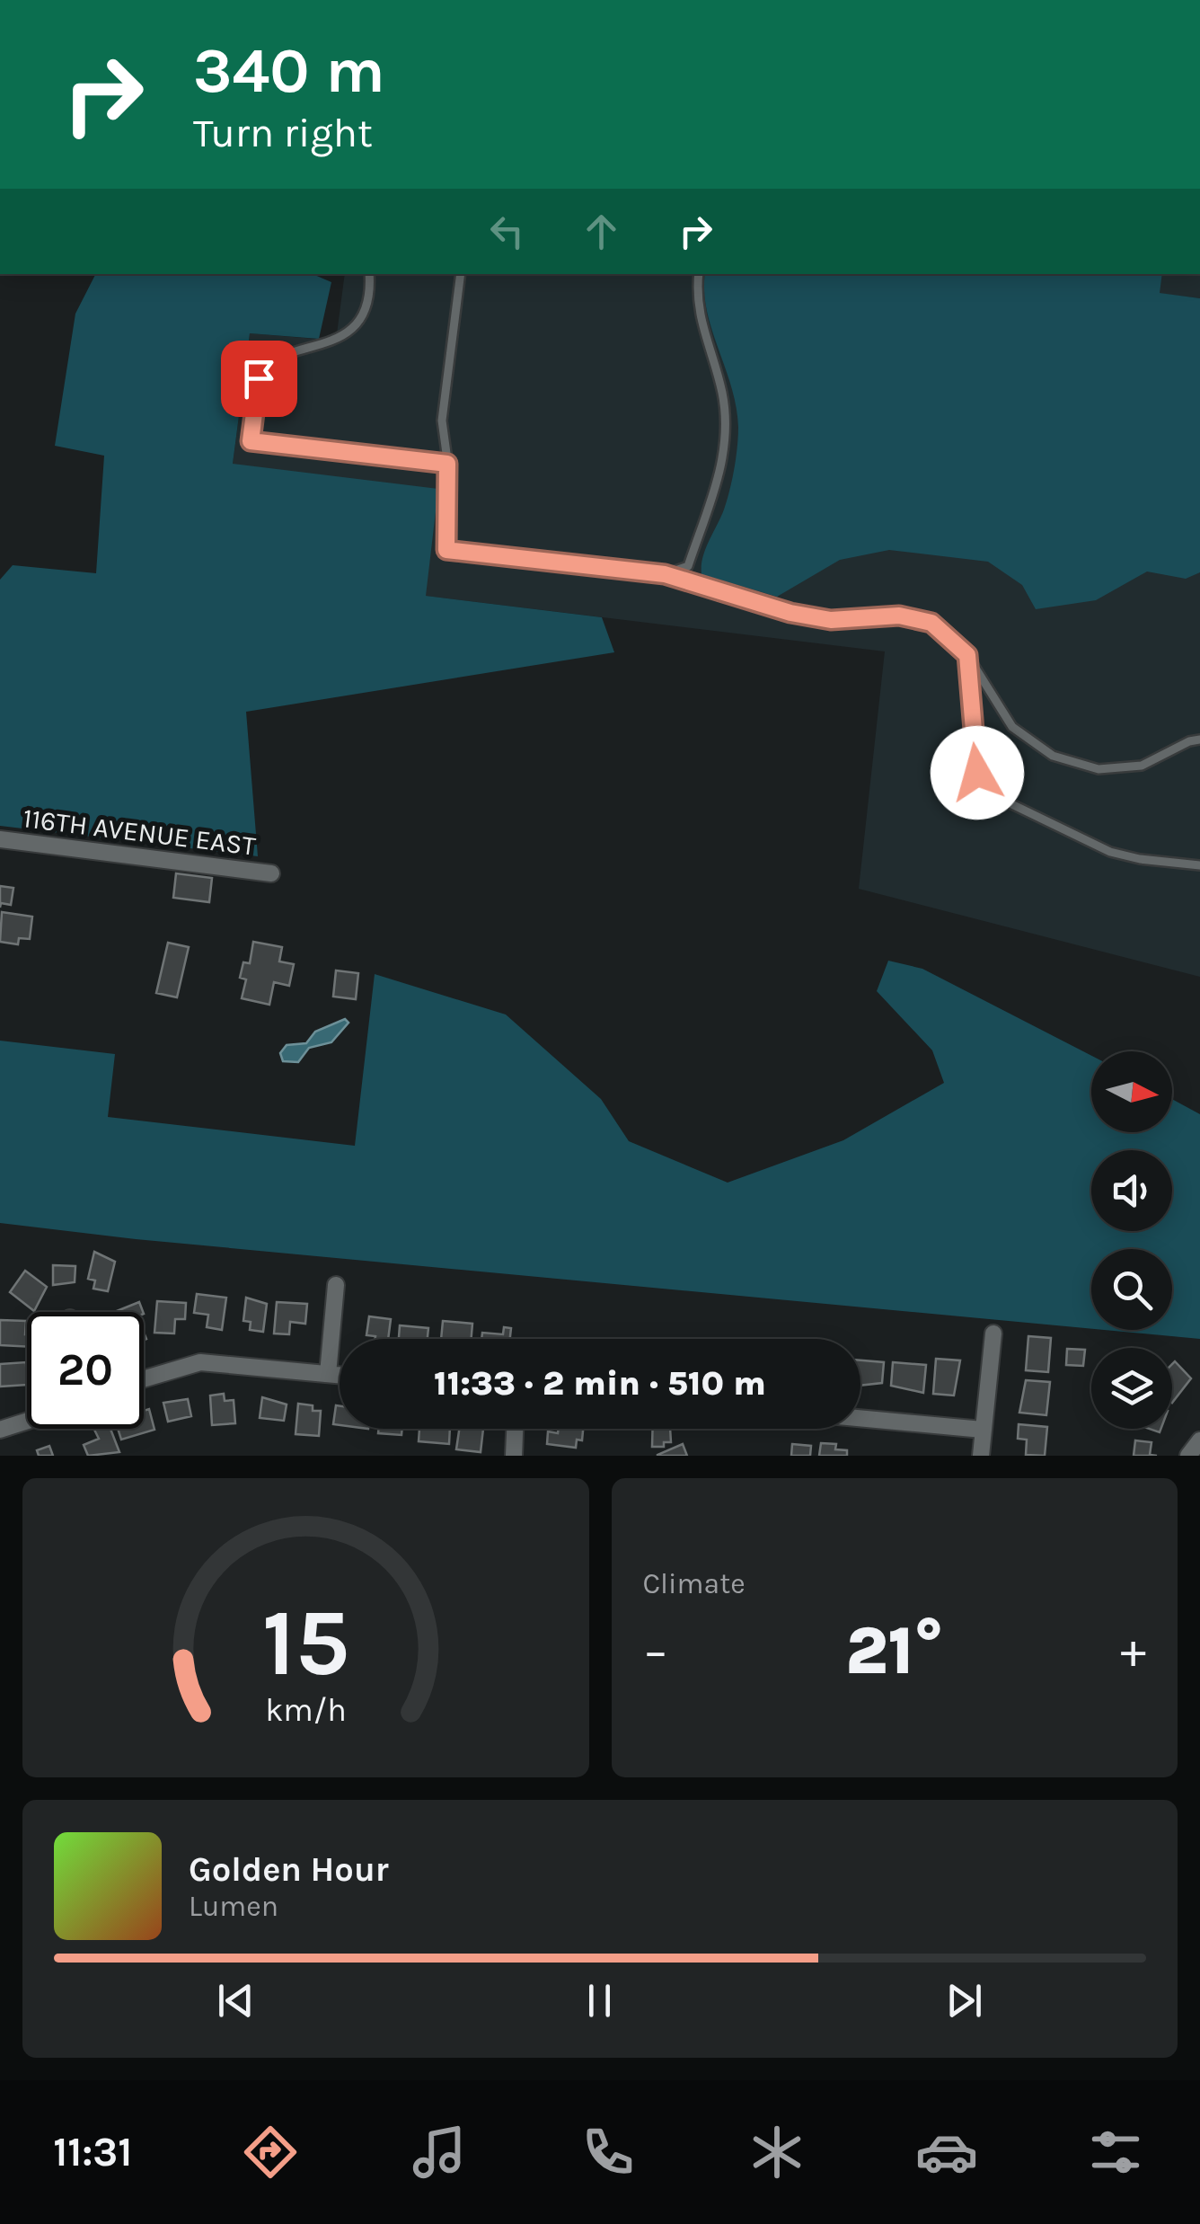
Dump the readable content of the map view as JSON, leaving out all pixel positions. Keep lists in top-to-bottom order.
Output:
{
  "streets": {
    "street": ["116TH AVENUE EAST"]
  },
  "north": "right",
  "page": {
    "turn": ["340 m", "Turn right"],
    "limit": "20",
    "trip": "11:33 · 2 min · 510 m",
    "tile": "Climate",
    "heat": ["−", "21°", "+"],
    "song": ["Golden Hour", "Lumen"],
    "tabs": "11:31",
    "gauge": ["15", "km/h"]
  }
}
